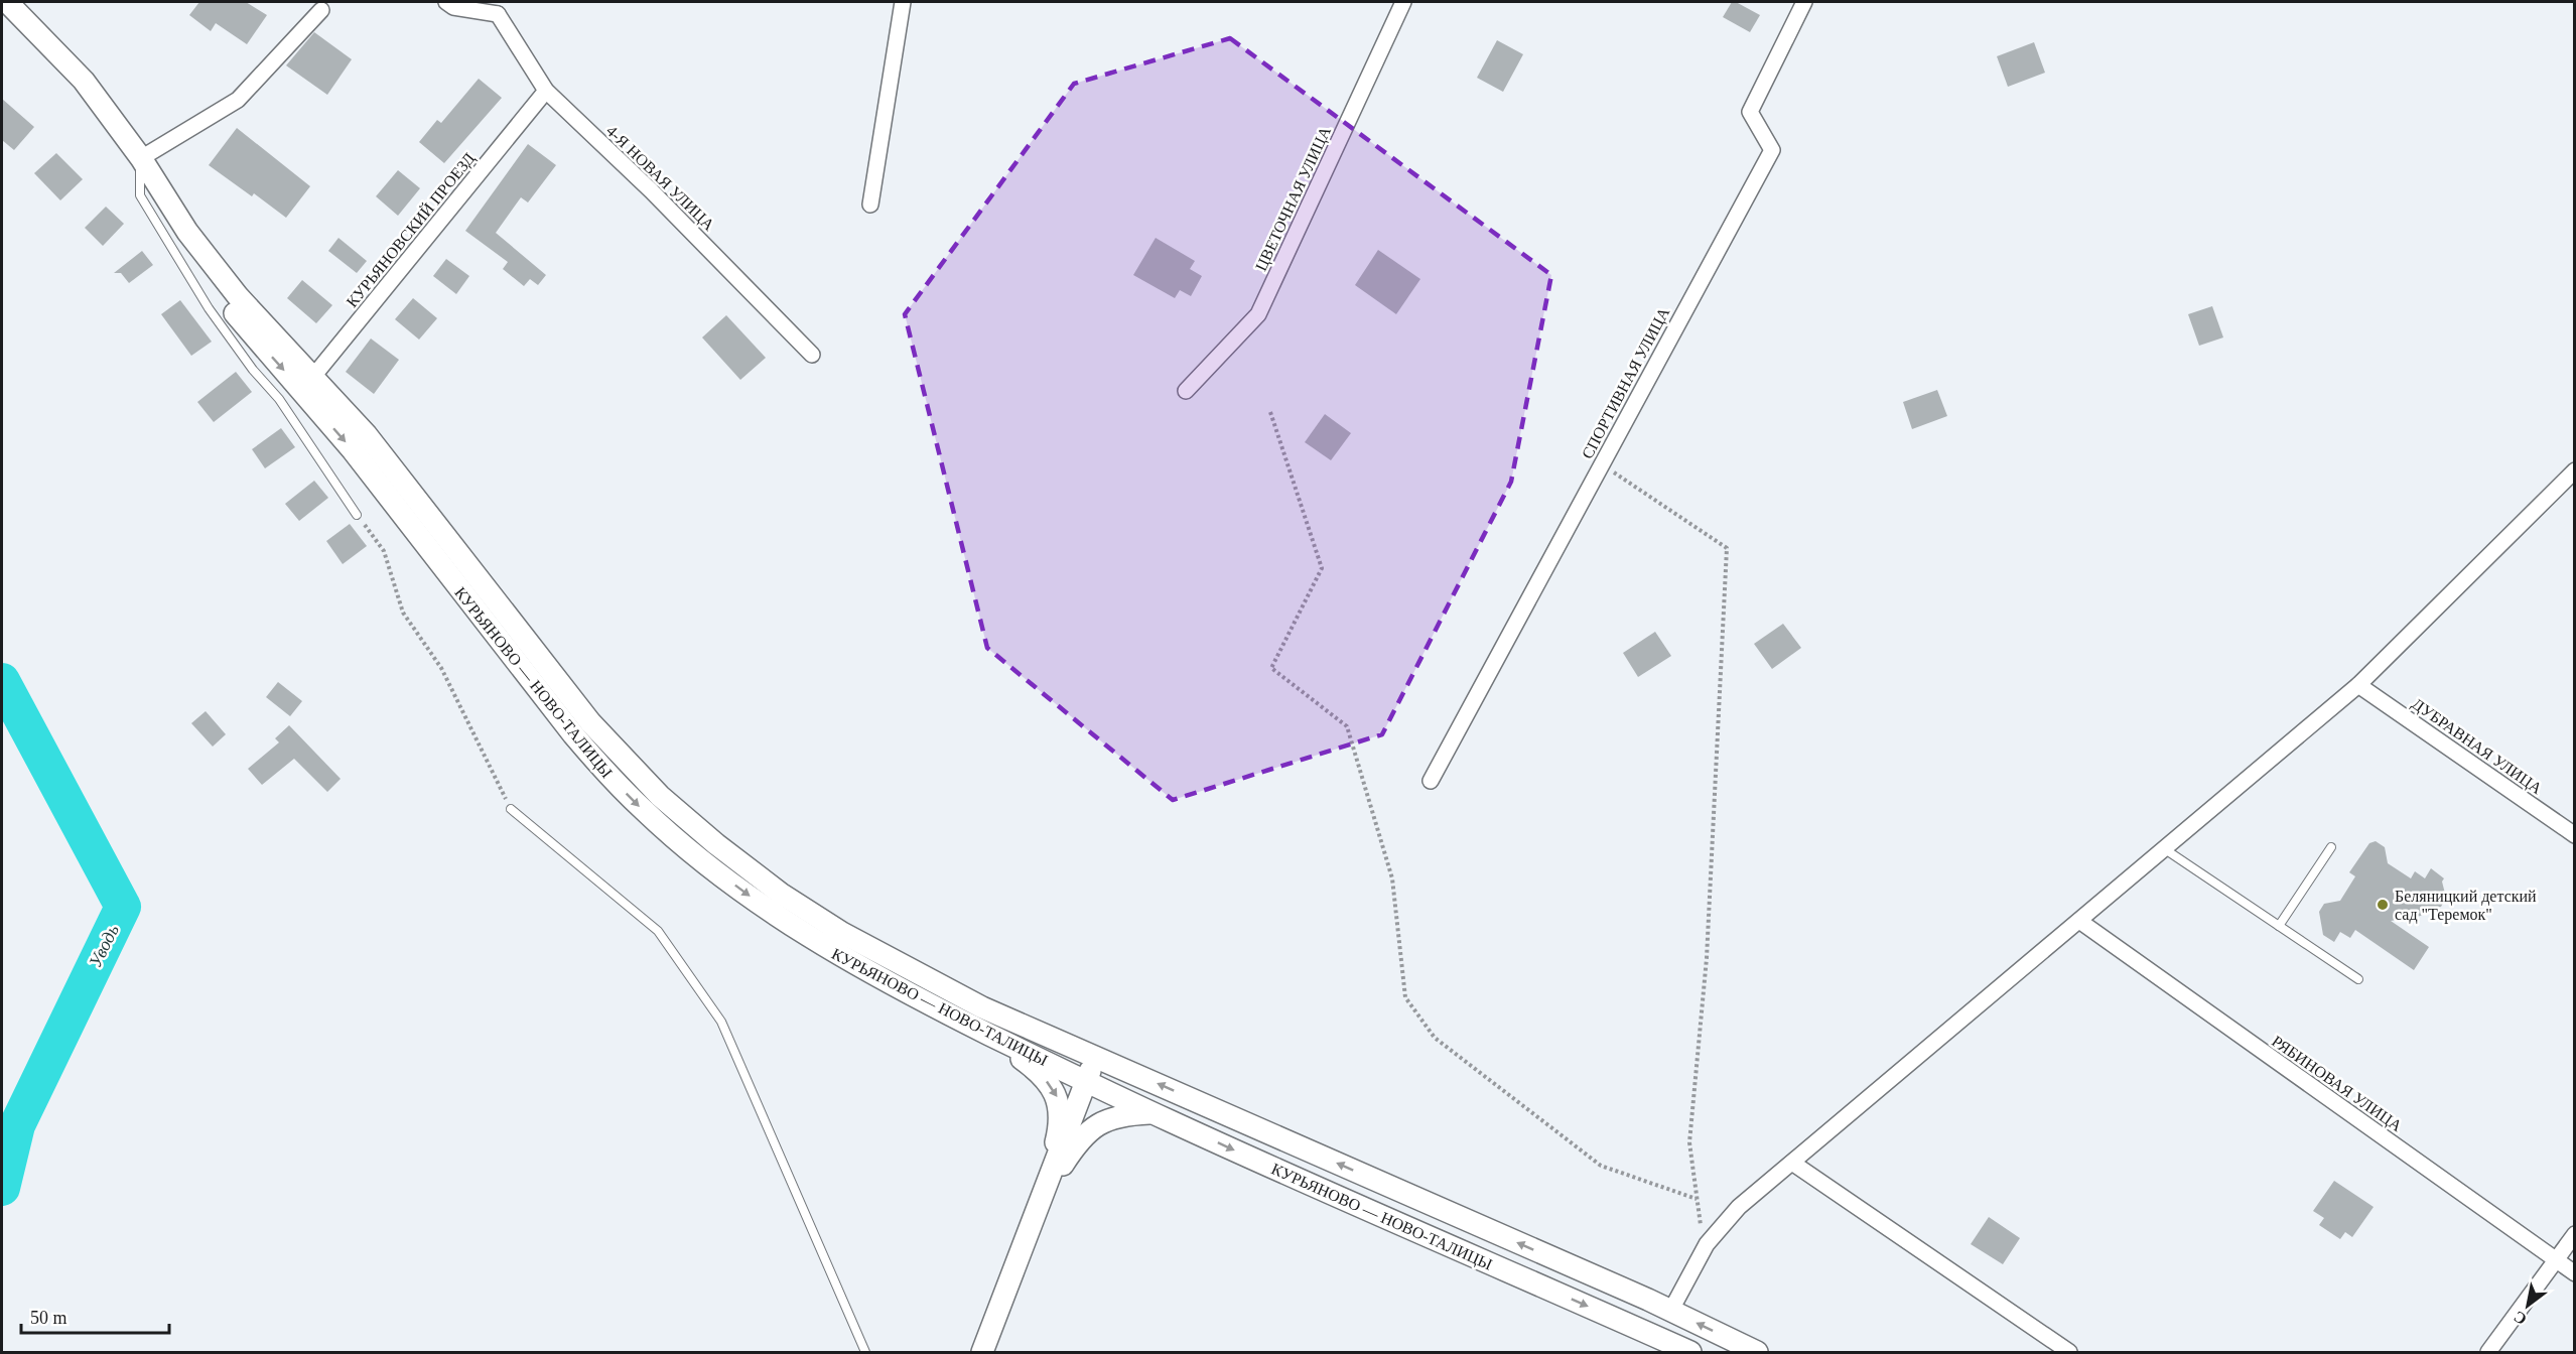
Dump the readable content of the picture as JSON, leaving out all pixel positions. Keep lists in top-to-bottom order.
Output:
{
  "streets": {
    "main road": ["КУРЬЯНОВО — НОВО-ТАЛИЦЫ"],
    "street": [
      "4-Я НОВАЯ УЛИЦА",
      "ЦВЕТОЧНАЯ УЛИЦА",
      "КУРЬЯНОВСКИЙ ПРОЕЗД",
      "СПОРТИВНАЯ УЛИЦА",
      "ДУБРАВНАЯ УЛИЦА",
      "РЯБИНОВАЯ УЛИЦА"
    ]
  },
  "crossings": [
    ["4-Я НОВАЯ УЛИЦА", "КУРЬЯНОВСКИЙ ПРОЕЗД"],
    ["КУРЬЯНОВСКИЙ ПРОЕЗД", "КУРЬЯНОВО — НОВО-ТАЛИЦЫ"]
  ],
  "water": ["Уводь"],
  "places": ["Беляницкий детский сад \"Теремок\""],
  "scale_bar": "50 m",
  "north": "bottom left"
}
